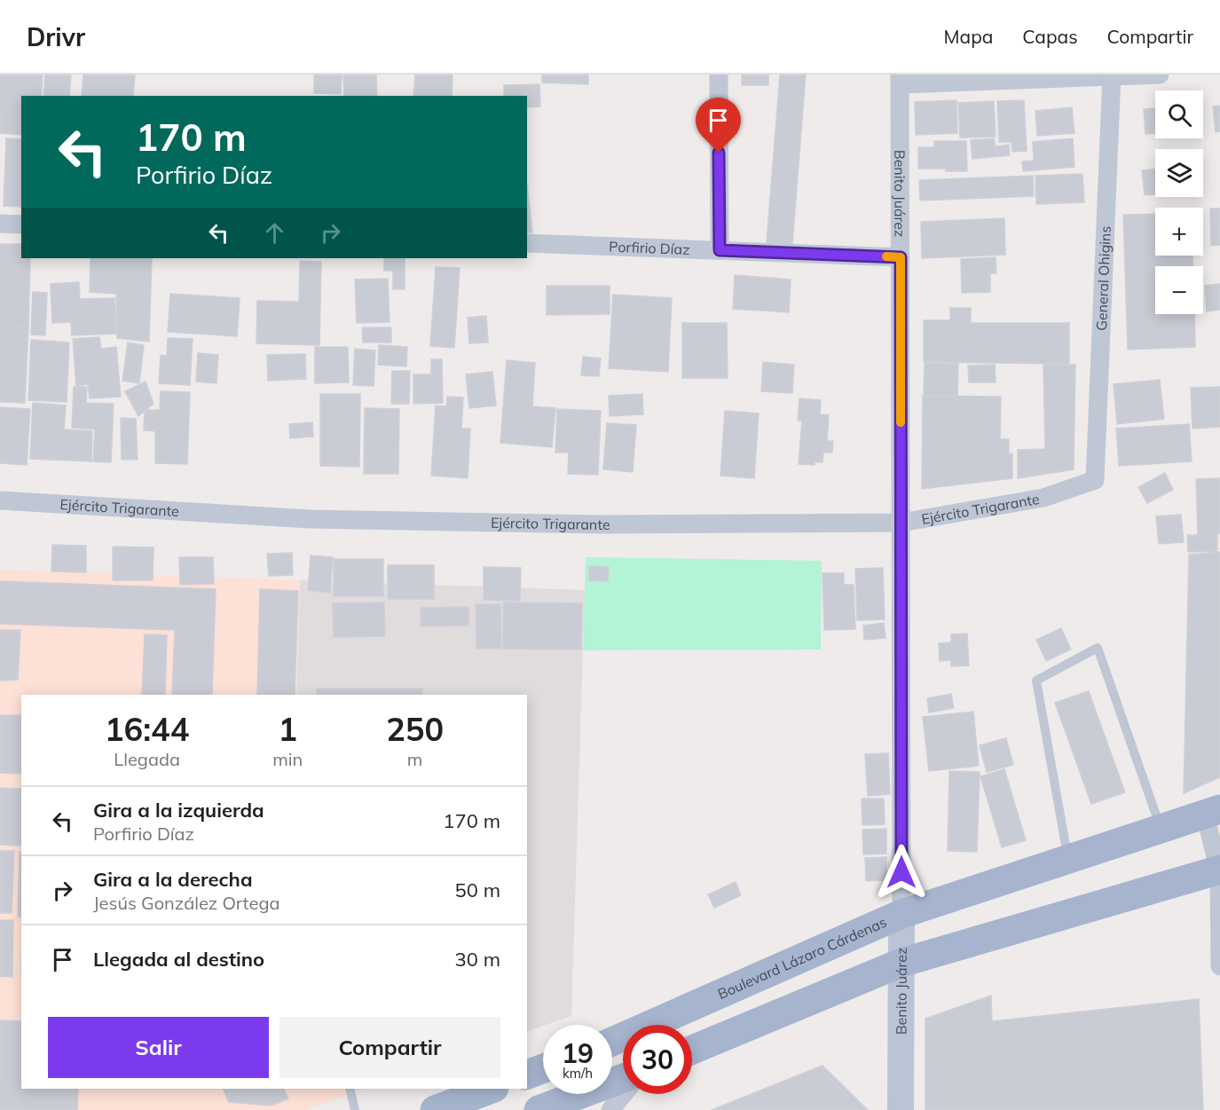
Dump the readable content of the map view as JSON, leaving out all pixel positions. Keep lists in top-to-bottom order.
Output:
{
  "streets": {
    "main road": ["Boulevard Lázaro Cárdenas"],
    "street": [
      "Benito Juárez",
      "Porfirio Díaz",
      "General Ohigins",
      "Ejército Trigarante"
    ]
  },
  "crossings": [
    ["Benito Juárez", "Porfirio Díaz"],
    ["Benito Juárez", "Ejército Trigarante"],
    ["Benito Juárez", "Boulevard Lázaro Cárdenas"],
    ["General Ohigins", "Ejército Trigarante"]
  ],
  "page": {
    "header": "Drivr",
    "nav": ["Mapa", "Capas", "Compartir"],
    "map_buttons": ["+", "−"],
    "turn": ["170 m", "Porfirio Díaz"],
    "eta": [
      "16:44",
      "Llegada",
      "1",
      "min",
      "250",
      "m"
    ],
    "list": [
      {
        "name": "Gira a la izquierda",
        "note": "Porfirio Díaz",
        "value": "170 m"
      },
      {
        "name": "Gira a la derecha",
        "note": "Jesús González Ortega",
        "value": "50 m"
      },
      {
        "name": "Llegada al destino",
        "value": "30 m"
      }
    ],
    "buttons": ["Salir", "Compartir"],
    "speed": "19 km/h",
    "limit": "30"
  }
}
